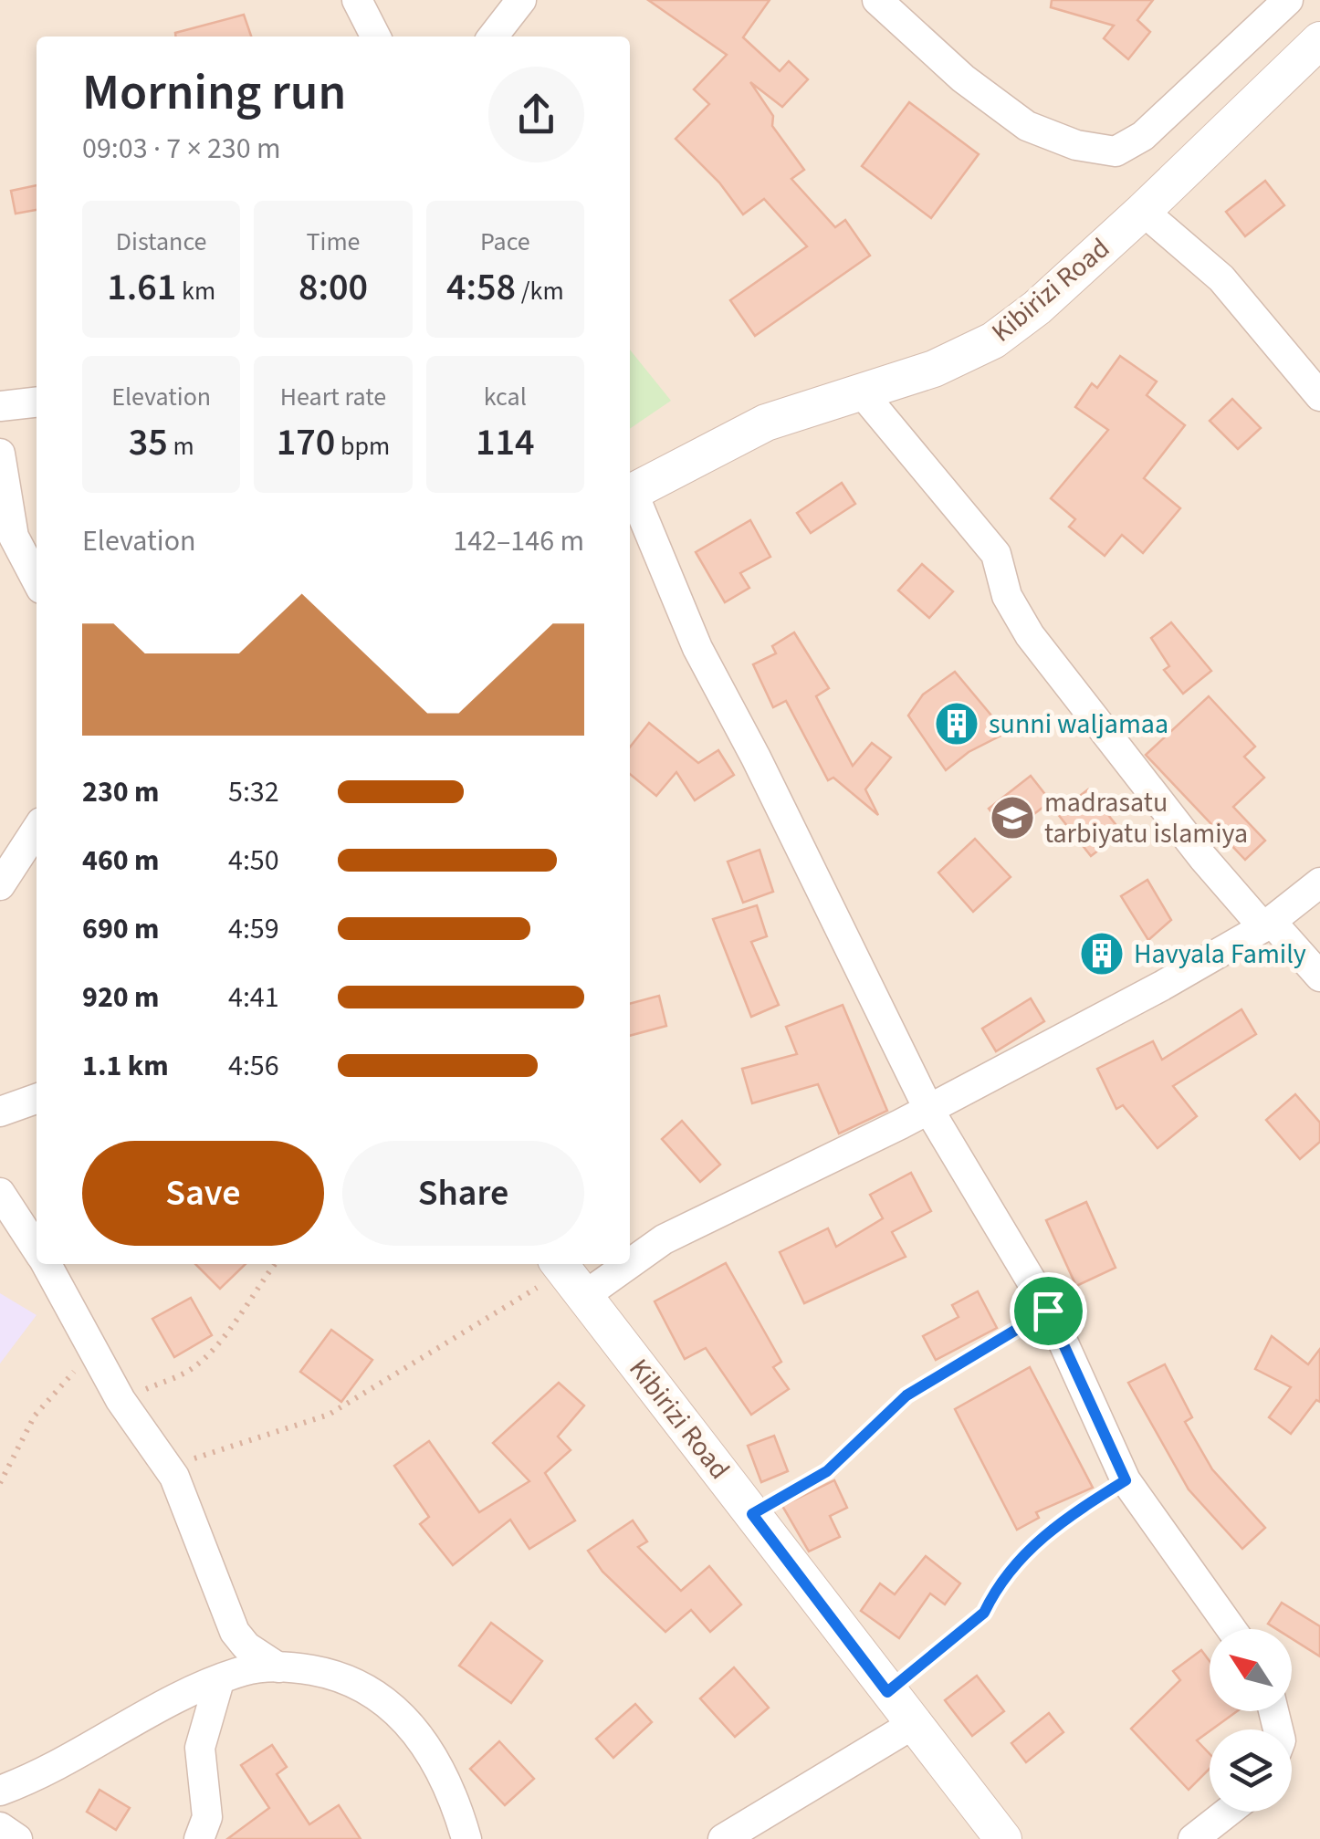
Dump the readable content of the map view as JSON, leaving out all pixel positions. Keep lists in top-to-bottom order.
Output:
{
  "streets": {
    "street": ["Kibirizi Road"]
  },
  "places": {
    "building": ["sunni waljamaa", "Havyala Family"],
    "school or university": ["madrasatu tarbiyatu islamiya"]
  },
  "north": "top left",
  "page": {
    "heading": ["Morning run", "09:03 · 7 × 230 m"],
    "stats": [
      ["Distance", "1.61 km"],
      ["Time", "8:00"],
      ["Pace", "4:58 /km"],
      ["Elevation", "35 m"],
      ["Heart rate", "170 bpm"],
      ["kcal", "114"]
    ],
    "chart": ["Elevation", "142–146 m"],
    "list": [
      {
        "name": "230 m",
        "note": "5:32"
      },
      {
        "name": "460 m",
        "note": "4:50"
      },
      {
        "name": "690 m",
        "note": "4:59"
      },
      {
        "name": "920 m",
        "note": "4:41"
      },
      {
        "name": "1.1 km",
        "note": "4:56"
      }
    ],
    "buttons": ["Save", "Share"]
  }
}
